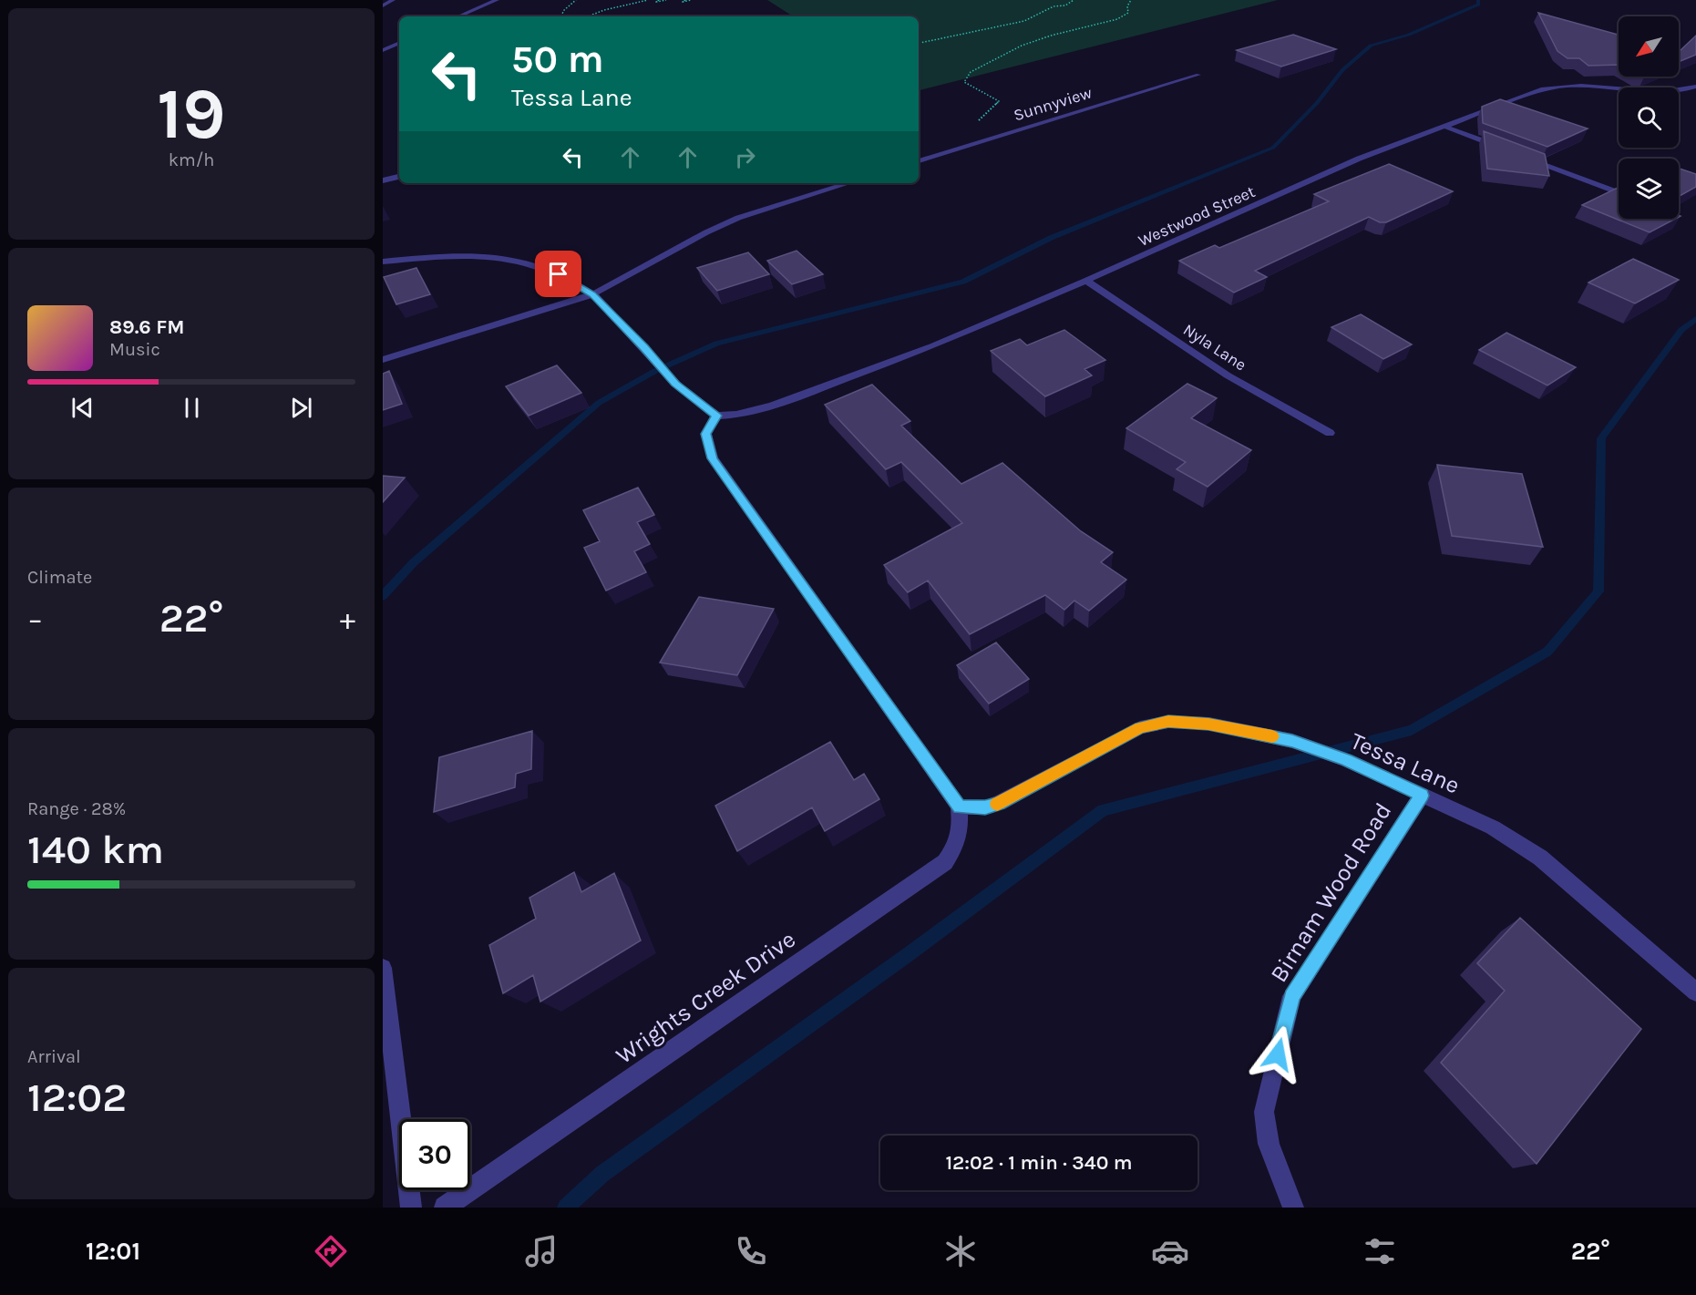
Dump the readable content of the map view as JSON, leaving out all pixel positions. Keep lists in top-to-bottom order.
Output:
{
  "streets": {
    "street": [
      "Sunnyview",
      "Westwood Street",
      "Nyla Lane",
      "Tessa Lane",
      "Birnam Wood Road",
      "Wrights Creek Drive"
    ]
  },
  "crossings": [
    ["Westwood Street", "Nyla Lane"],
    ["Tessa Lane", "Birnam Wood Road"],
    ["Tessa Lane", "Wrights Creek Drive"]
  ],
  "north": "bottom left",
  "page": {
    "tile": [
      ["19", "km/h"],
      "Climate",
      ["Range · 28%", "140 km"],
      ["Arrival", "12:02"]
    ],
    "turn": ["50 m", "Tessa Lane"],
    "song": ["89.6 FM", "Music"],
    "heat": ["−", "22°", "+"],
    "limit": "30",
    "trip": "12:02 · 1 min · 340 m",
    "tabs": ["12:01", "22°"]
  }
}
